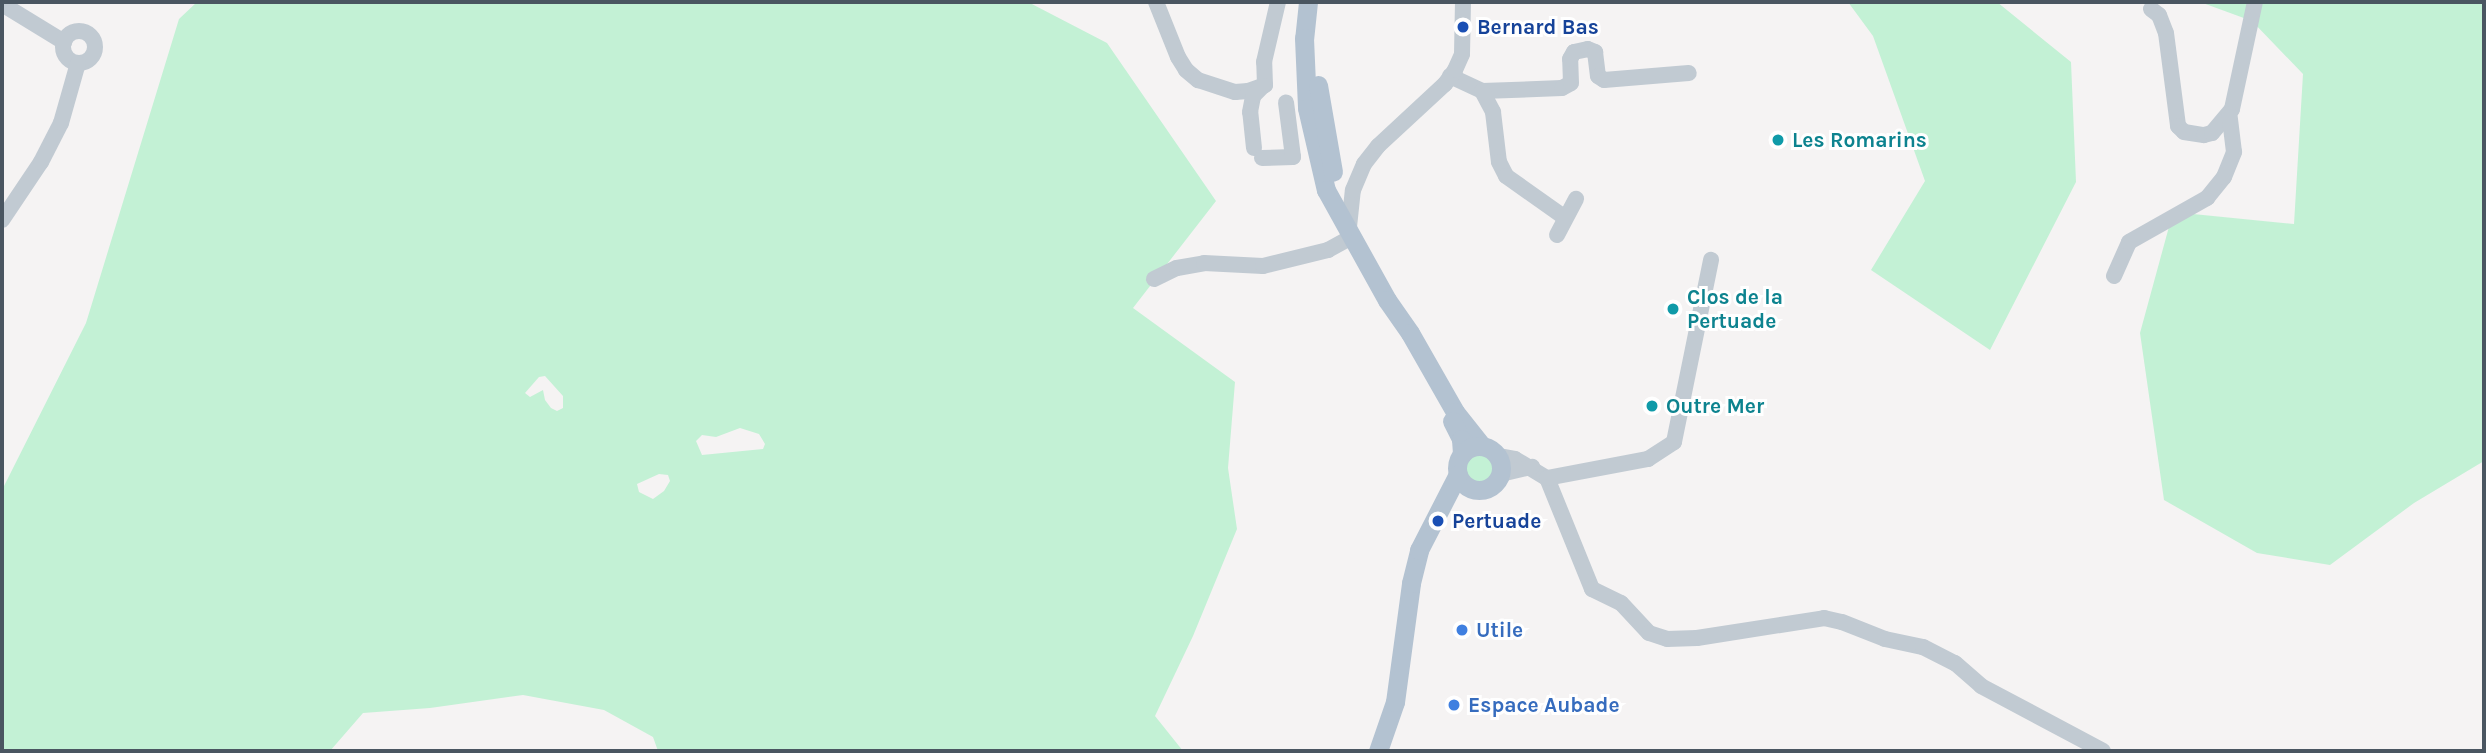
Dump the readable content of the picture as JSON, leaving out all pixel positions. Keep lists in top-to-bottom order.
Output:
{
  "places": [
    "Bernard Bas",
    "Les Romarins",
    "Clos de la Pertuade",
    "Outre Mer",
    "Pertuade",
    "Utile",
    "Espace Aubade"
  ]
}
